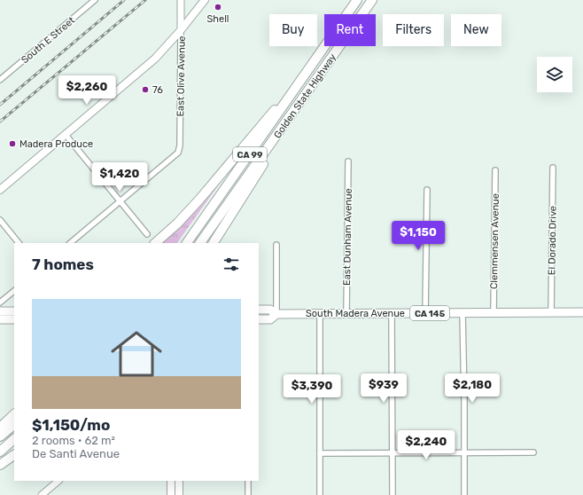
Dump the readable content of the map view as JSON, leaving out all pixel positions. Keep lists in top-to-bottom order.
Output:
{
  "streets": {
    "highway": ["Golden State Highway", "CA 99"],
    "main road": ["South Madera Avenue", "CA 145"],
    "street": [
      "South E Street",
      "East Olive Avenue",
      "East Dunham Avenue",
      "El Dorado Drive",
      "Clemmensen Avenue"
    ]
  },
  "crossings": [
    ["East Dunham Avenue", "South Madera Avenue"],
    ["El Dorado Drive", "South Madera Avenue"],
    ["Clemmensen Avenue", "South Madera Avenue"]
  ],
  "places": ["Shell", "76", "Madera Produce"],
  "page": {
    "chip": [
      "Buy",
      "Rent",
      "Filters",
      "New"
    ],
    "price": [
      "$2,260",
      "$1,420",
      "$1,150",
      "$939",
      "$2,180",
      "$3,390",
      "$2,240"
    ],
    "heading": "7 homes",
    "list": [
      {
        "name": "$1,150/mo",
        "note": "2 rooms · 62 m² · De Santi Avenue"
      }
    ]
  }
}
